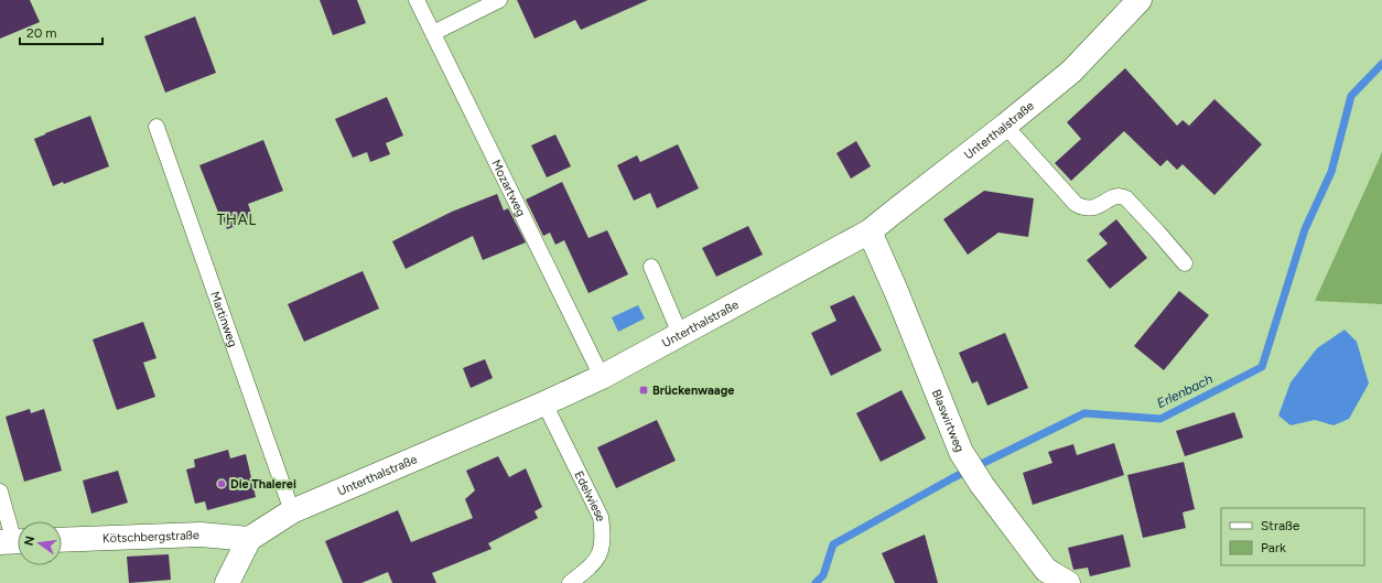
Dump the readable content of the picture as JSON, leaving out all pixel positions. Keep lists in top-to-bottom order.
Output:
{
  "streets": {
    "street": ["Unterthalstraße", "Blaswirtweg", "Kötschbergstraße"],
    "lane": ["Mozartweg", "Martinweg", "Edelwiese"]
  },
  "crossings": [
    ["Unterthalstraße", "Mozartweg"],
    ["Unterthalstraße", "Martinweg"],
    ["Unterthalstraße", "Blaswirtweg"],
    ["Unterthalstraße", "Edelwiese"],
    ["Unterthalstraße", "Kötschbergstraße"]
  ],
  "districts": ["THAL"],
  "water": ["Erlenbach"],
  "places": {
    "transit": ["Brückenwaage"],
    "other": ["Die Thalerei"]
  },
  "legend": ["Straße", "Park"],
  "scale_bar": "20 m",
  "north": "left"
}
